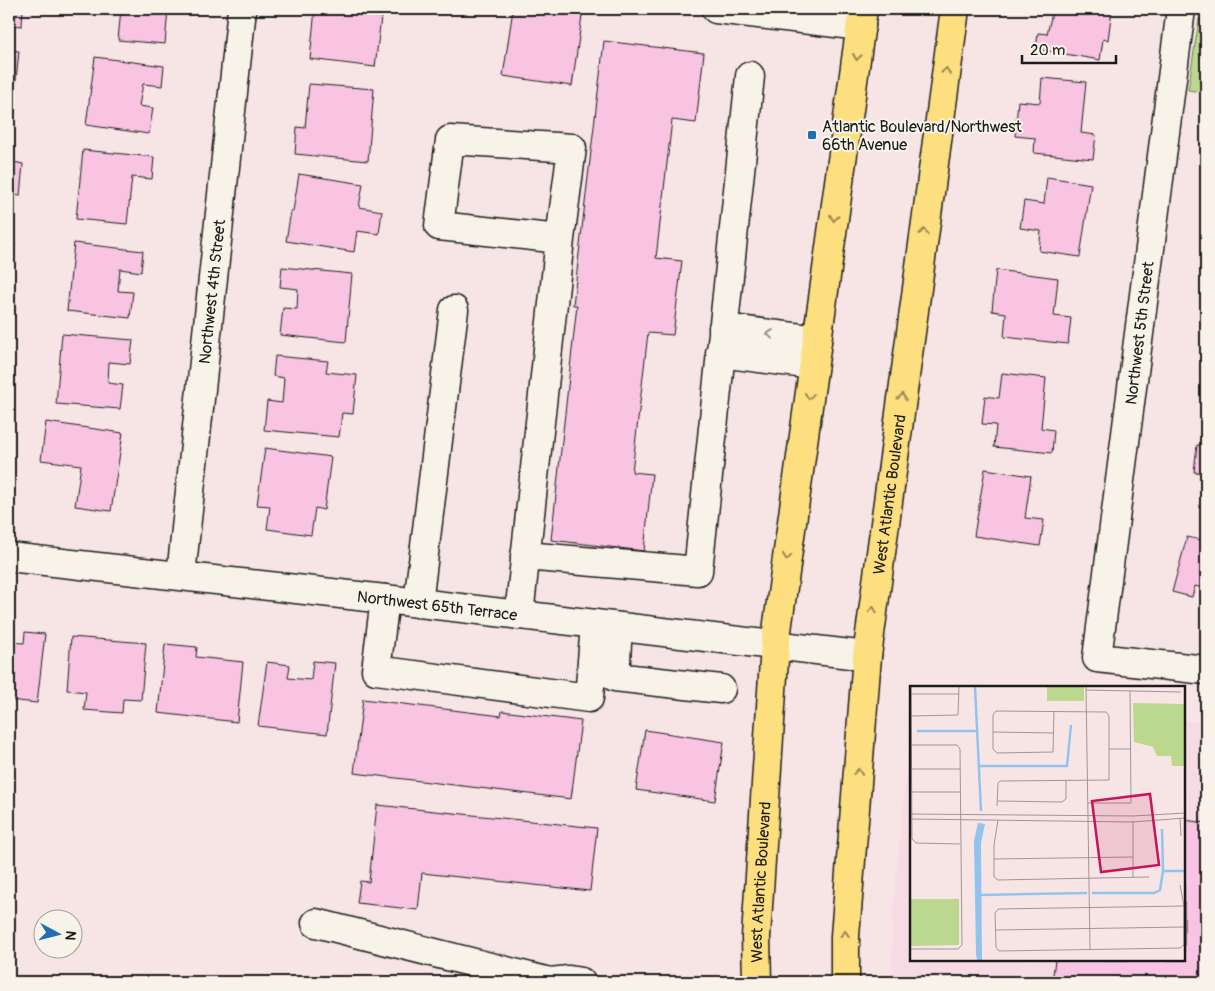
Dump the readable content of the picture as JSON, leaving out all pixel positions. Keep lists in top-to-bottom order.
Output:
{
  "streets": {
    "main road": ["West Atlantic Boulevard"],
    "street": ["Northwest 4th Street", "Northwest 5th Street", "Northwest 65th Terrace"]
  },
  "crossings": [
    ["Northwest 4th Street", "Northwest 65th Terrace"],
    ["West Atlantic Boulevard", "Northwest 65th Terrace"]
  ],
  "places": {
    "transit": ["Atlantic Boulevard/Northwest 66th Avenue"]
  },
  "scale_bar": "20 m",
  "north": "right"
}
